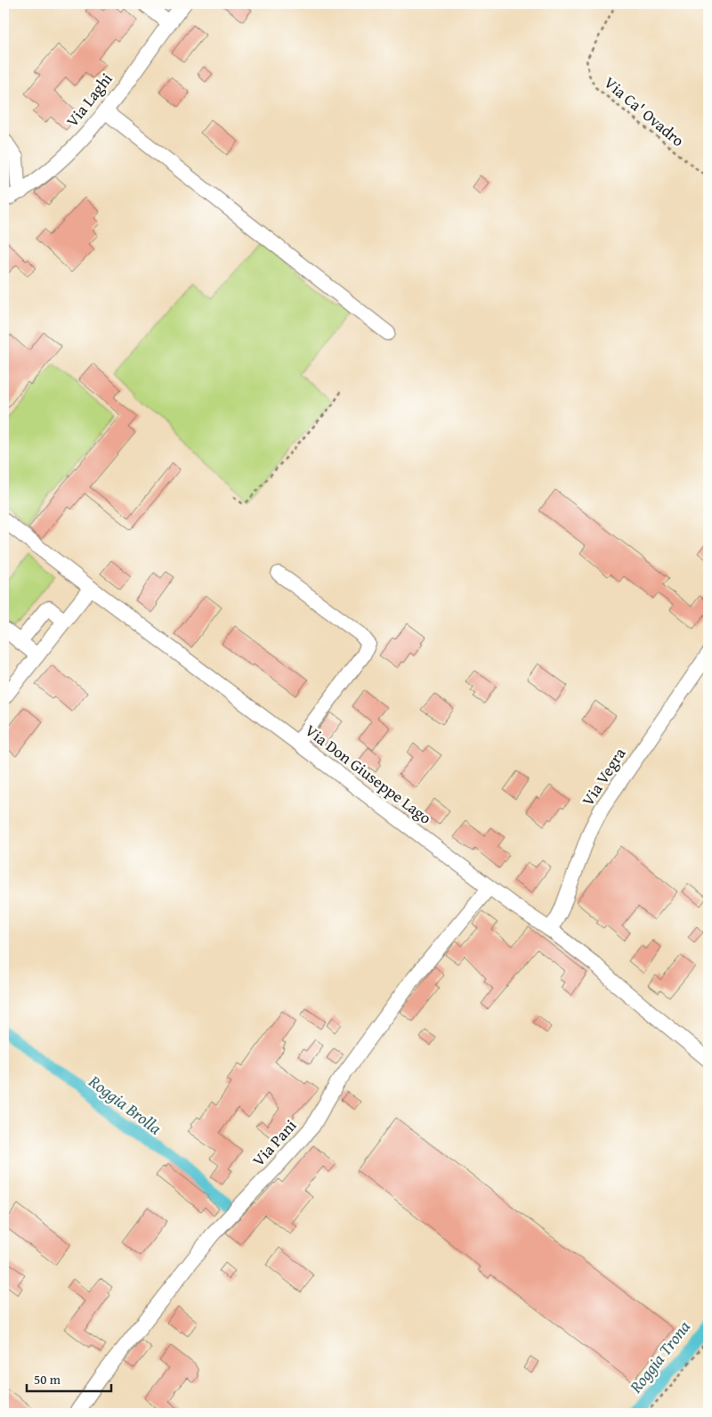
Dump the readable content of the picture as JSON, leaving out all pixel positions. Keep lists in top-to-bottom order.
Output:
{
  "streets": {
    "street": [
      "Via Laghi",
      "Via Don Giuseppe Lago",
      "Via Vegra",
      "Via Pani"
    ],
    "path": ["Via Ca' Ovadro"]
  },
  "crossings": [
    ["Via Don Giuseppe Lago", "Via Vegra"],
    ["Via Don Giuseppe Lago", "Via Pani"]
  ],
  "water": ["Roggia Brolla", "Roggia Trona"],
  "scale_bar": "50 m"
}
